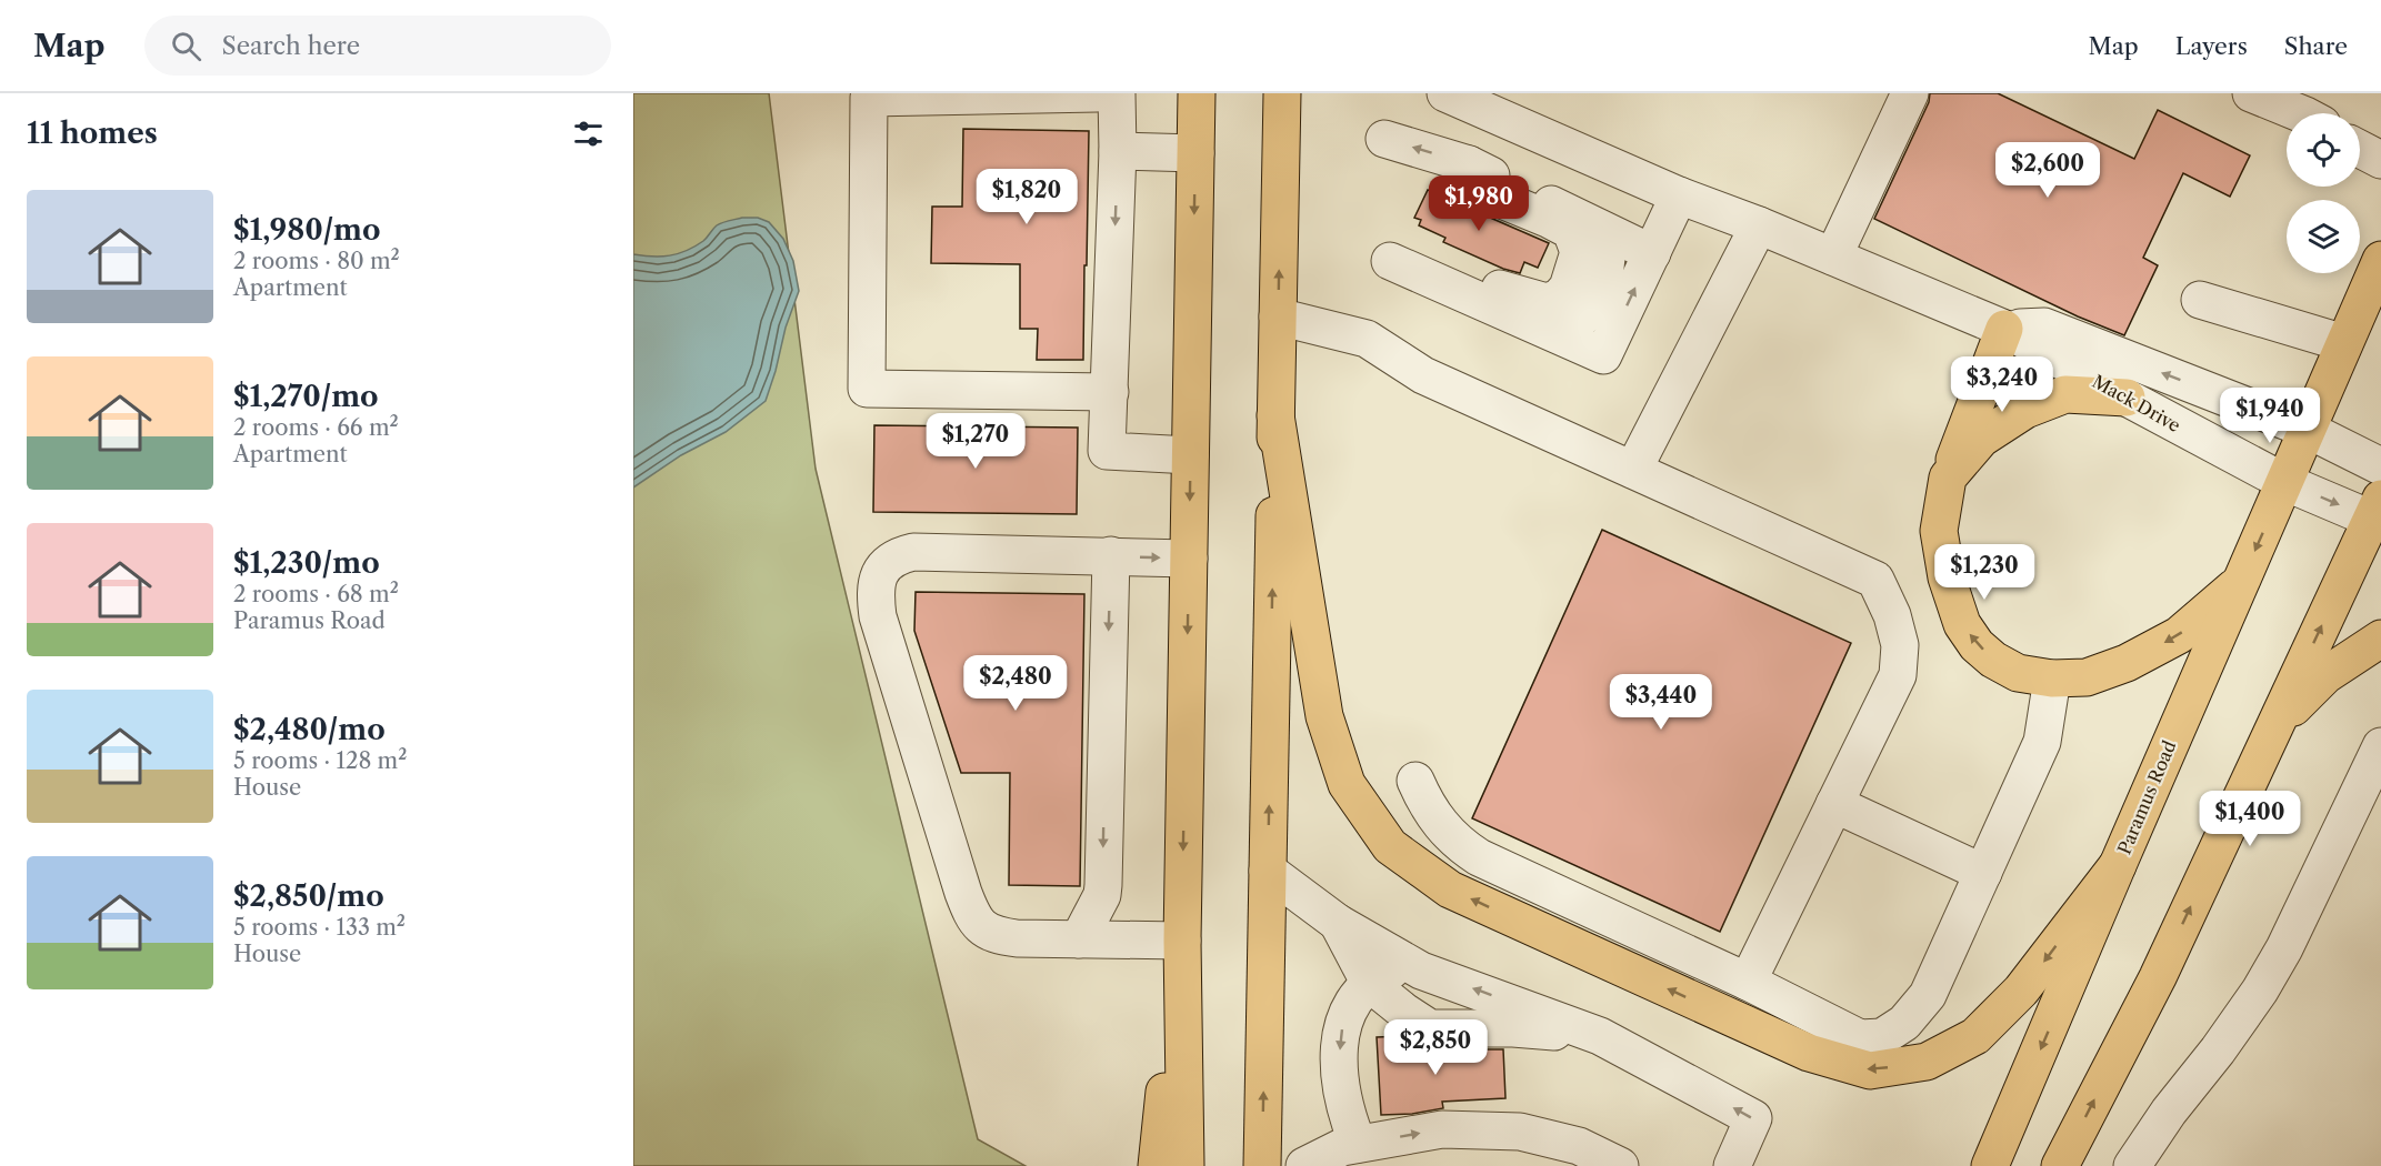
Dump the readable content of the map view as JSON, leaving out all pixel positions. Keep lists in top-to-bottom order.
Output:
{
  "streets": {
    "main road": ["Paramus Road"],
    "lane": ["Mack Drive"]
  },
  "crossings": [
    ["Mack Drive", "Paramus Road"]
  ],
  "page": {
    "header": "Map",
    "search": "Search here",
    "nav": ["Map", "Layers", "Share"],
    "heading": "11 homes",
    "price": [
      "$2,600",
      "$1,820",
      "$1,980",
      "$3,240",
      "$1,940",
      "$1,270",
      "$1,230",
      "$2,480",
      "$3,440",
      "$1,400",
      "$2,850"
    ],
    "list": [
      {
        "name": "$1,980/mo",
        "note": "2 rooms · 80 m² · Apartment"
      },
      {
        "name": "$1,270/mo",
        "note": "2 rooms · 66 m² · Apartment"
      },
      {
        "name": "$1,230/mo",
        "note": "2 rooms · 68 m² · Paramus Road"
      },
      {
        "name": "$2,480/mo",
        "note": "5 rooms · 128 m² · House"
      },
      {
        "name": "$2,850/mo",
        "note": "5 rooms · 133 m² · House"
      }
    ]
  }
}
